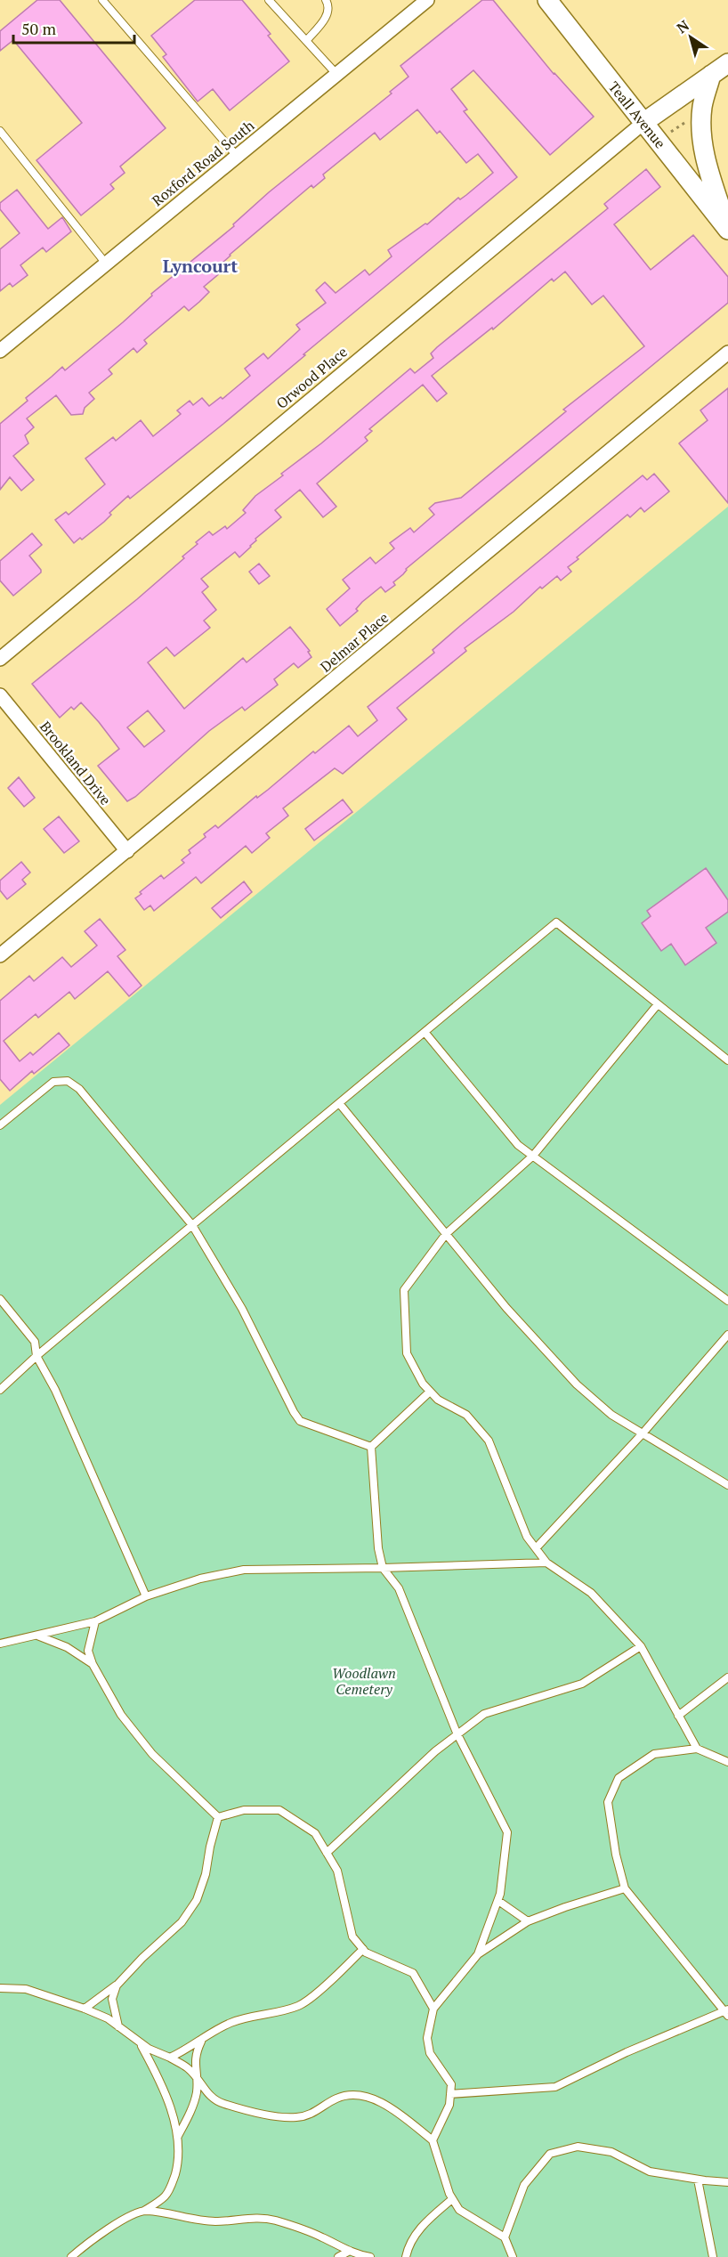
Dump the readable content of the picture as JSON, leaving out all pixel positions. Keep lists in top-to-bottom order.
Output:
{
  "streets": {
    "street": [
      "Teall Avenue",
      "Roxford Road South",
      "Orwood Place",
      "Delmar Place",
      "Brookland Drive"
    ]
  },
  "crossings": [
    ["Teall Avenue", "Orwood Place"],
    ["Delmar Place", "Brookland Drive"]
  ],
  "districts": ["Lyncourt"],
  "parks": ["Woodlawn Cemetery"],
  "scale_bar": "50 m",
  "north": "top left"
}
